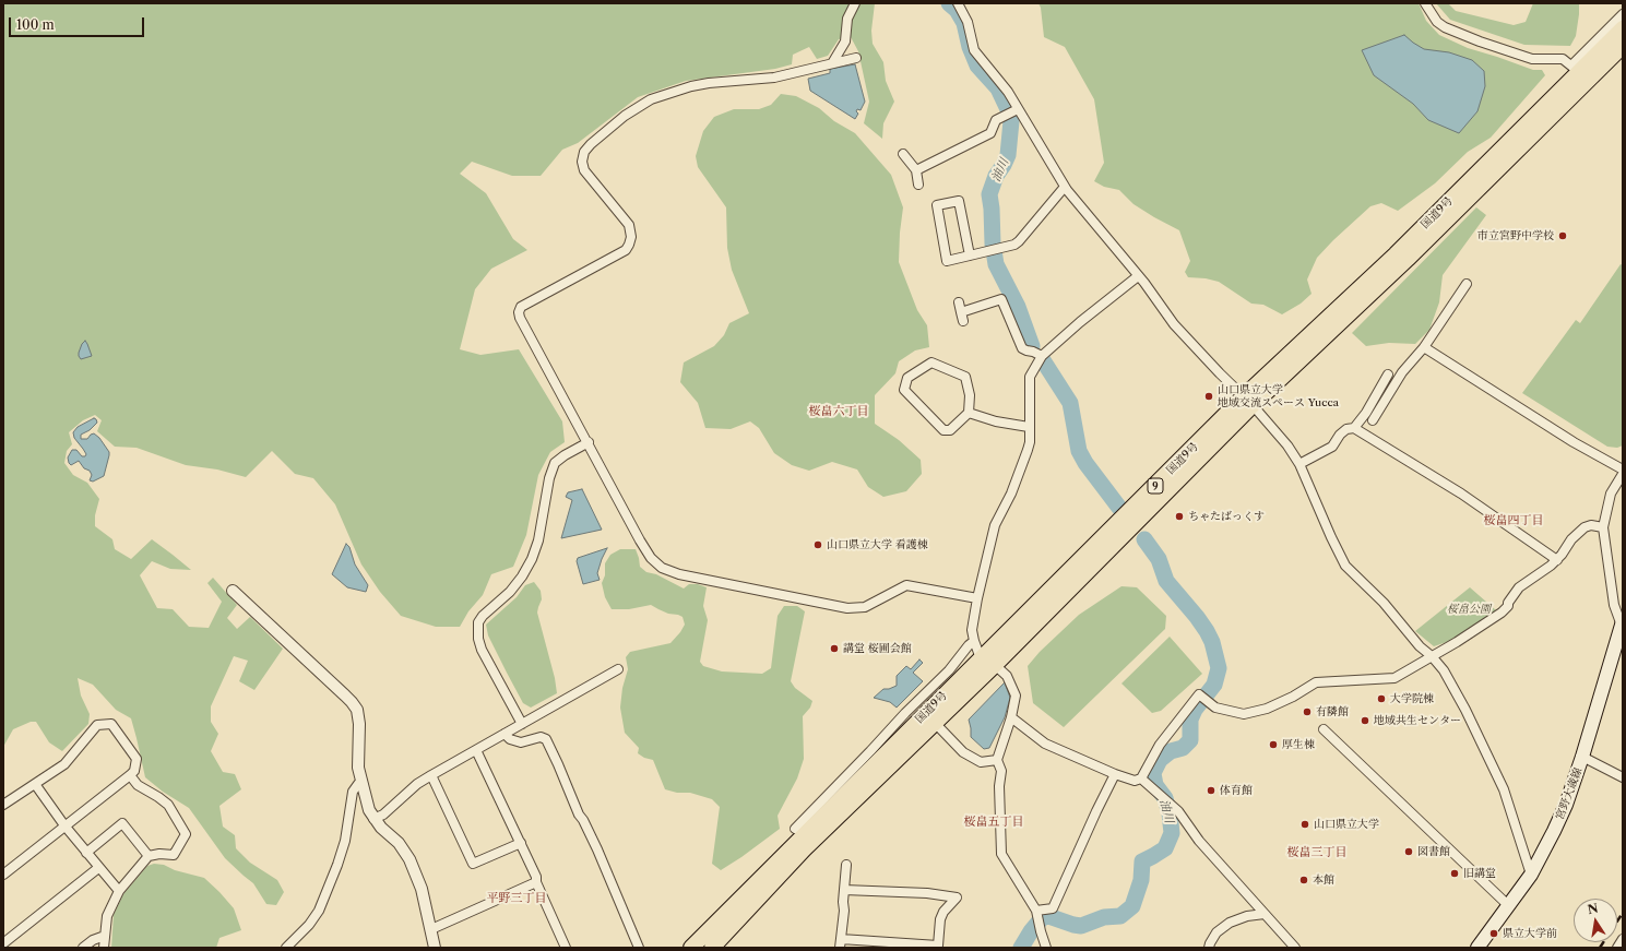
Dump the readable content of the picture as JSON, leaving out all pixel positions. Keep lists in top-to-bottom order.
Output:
{
  "streets": {
    "highway": ["国道9号", "9"],
    "main road": ["宮野大歳線"]
  },
  "districts": [
    "桜畠六丁目",
    "桜畠四丁目",
    "桜畠五丁目",
    "桜畠三丁目",
    "平野三丁目"
  ],
  "water": ["油川"],
  "parks": ["桜畠公園"],
  "places": [
    "市立宮野中学校",
    "山口県立大学 地域交流スペース Yucca",
    "ちゃたばっくす",
    "山口県立大学 看護棟",
    "講堂 桜圃会館",
    "大学院棟",
    "有隣館",
    "地域共生センター",
    "厚生棟",
    "体育館",
    "山口県立大学",
    "図書館",
    "旧講堂",
    "本館",
    "県立大学前"
  ],
  "scale_bar": "100 m",
  "north": "top"
}
